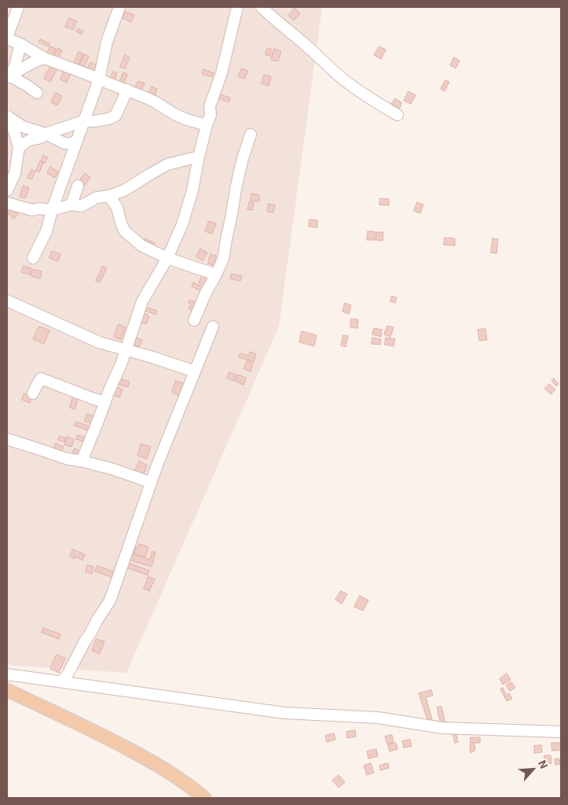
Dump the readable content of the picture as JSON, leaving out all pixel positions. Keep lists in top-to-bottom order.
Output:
{
  "north": "top right"
}
